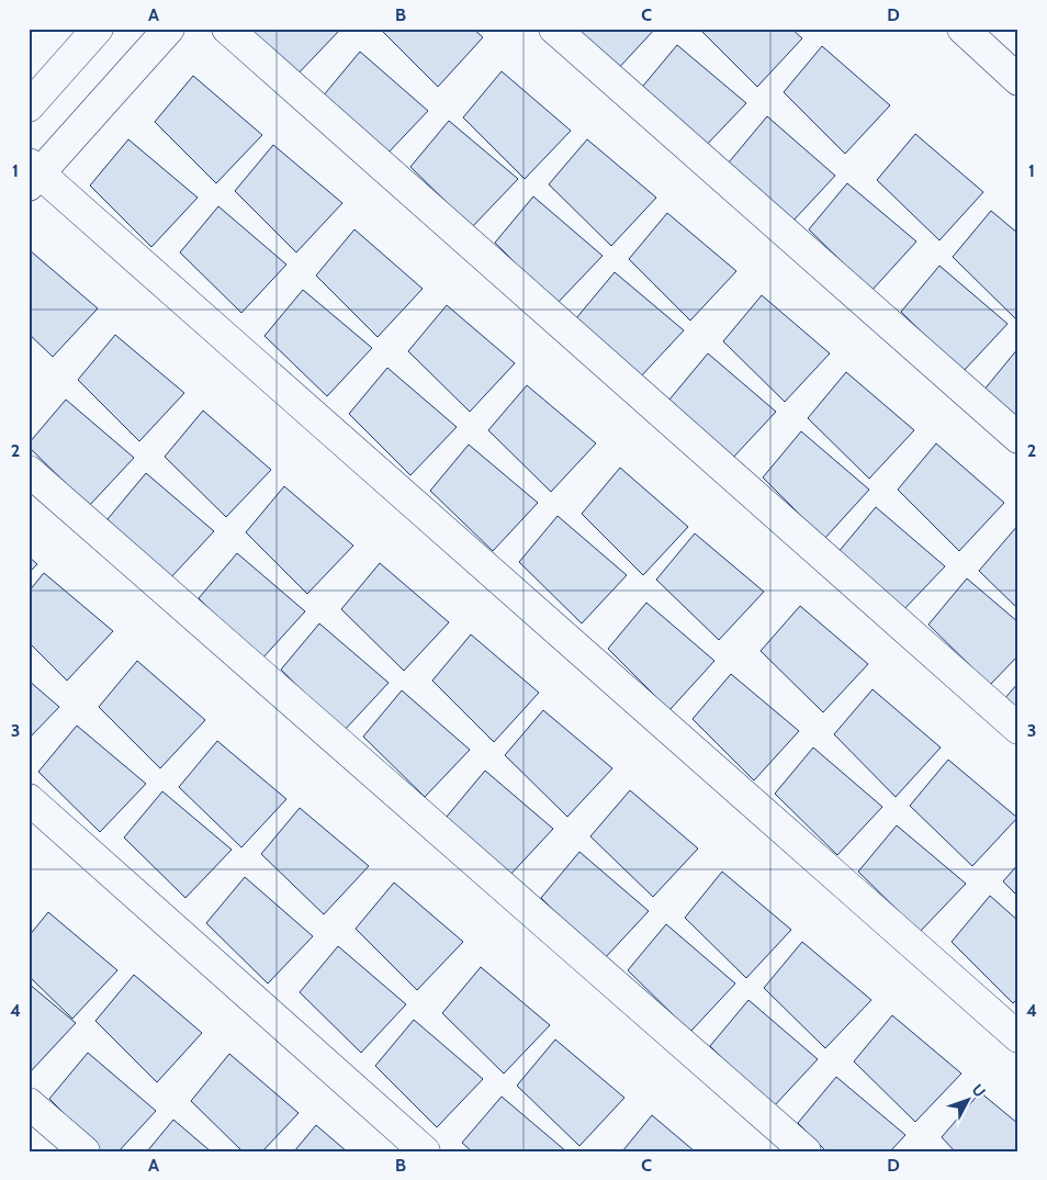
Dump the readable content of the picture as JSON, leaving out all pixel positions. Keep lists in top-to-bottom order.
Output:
{
  "north": "top right",
  "grid": {
    "columns": [
      "A",
      "B",
      "C",
      "D"
    ],
    "rows": [
      "1",
      "2",
      "3",
      "4"
    ]
  }
}
